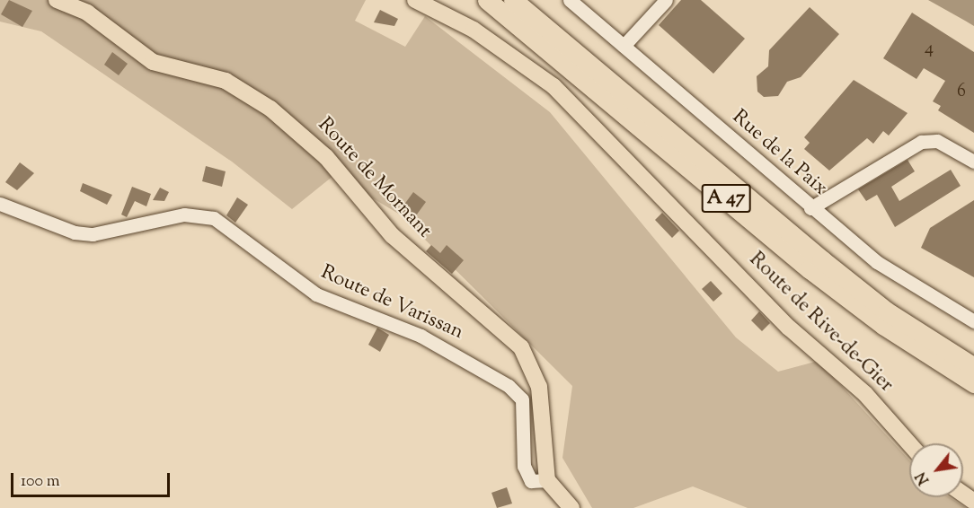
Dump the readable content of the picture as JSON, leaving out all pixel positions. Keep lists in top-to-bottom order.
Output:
{
  "streets": {
    "highway": ["A 47"],
    "main road": ["Route de Mornant", "Route de Rive-de-Gier"],
    "street": ["Rue de la Paix", "Route de Varissan"]
  },
  "crossings": [
    ["Route de Mornant", "Route de Varissan"]
  ],
  "house_numbers": ["4", "6"],
  "scale_bar": "100 m",
  "north": "bottom left"
}
